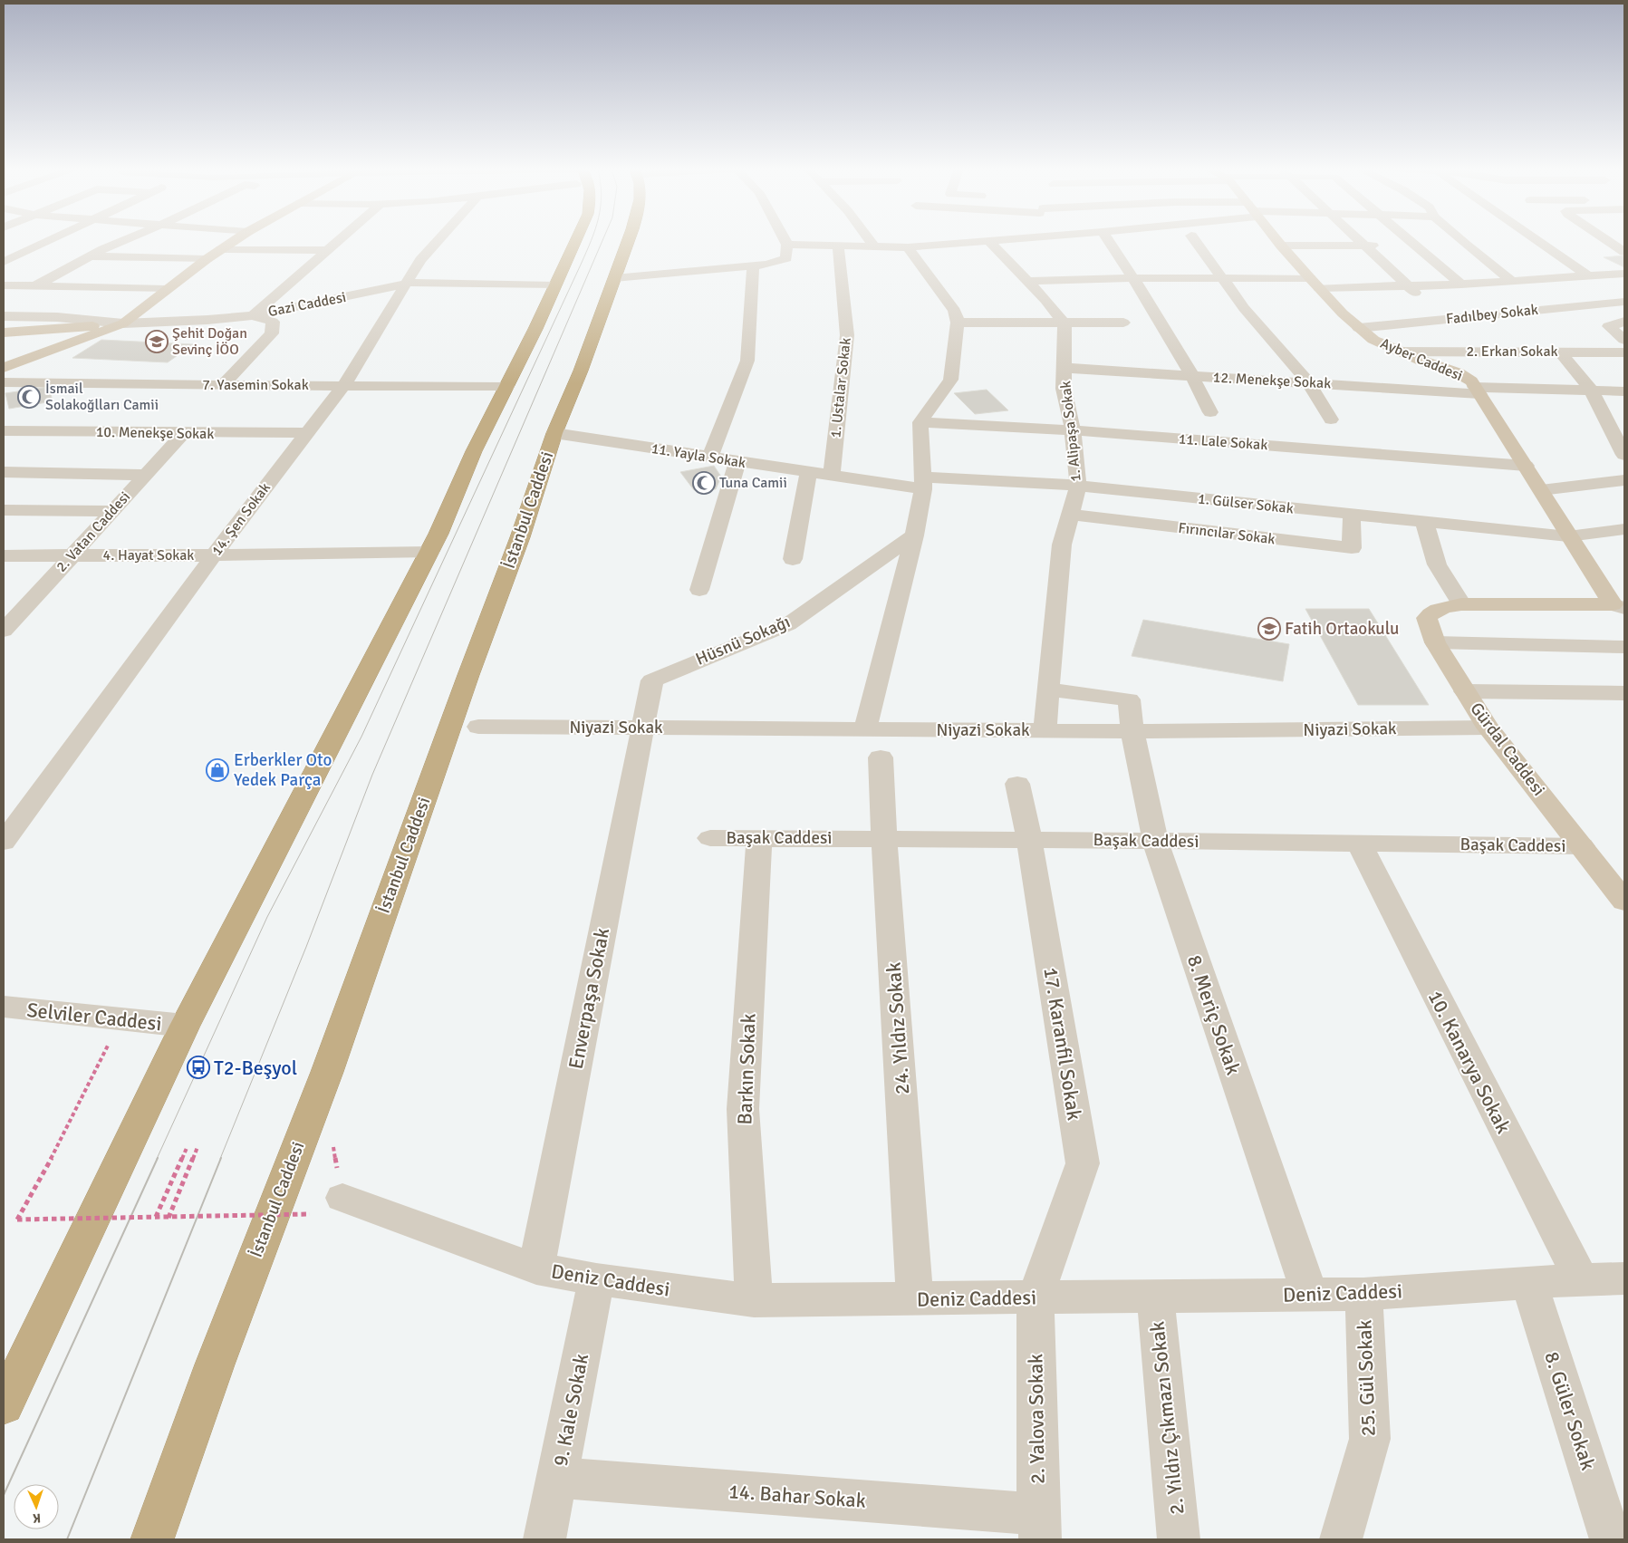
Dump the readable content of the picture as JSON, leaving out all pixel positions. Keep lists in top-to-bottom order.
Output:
{
  "streets": {
    "highway": ["İstanbul Caddesi"],
    "main road": ["Gazi Caddesi", "Ayber Caddesi", "Gürdal Caddesi"],
    "street": [
      "Fadılbey Sokak",
      "2. Erkan Sokak",
      "12. Menekşe Sokak",
      "7. Yasemin Sokak",
      "1. Ustalar Sokak",
      "1. Alipaşa Sokak",
      "10. Menekşe Sokak",
      "11. Lale Sokak",
      "11. Yayla Sokak",
      "1. Gülser Sokak",
      "14. Şen Sokak",
      "2. Vatan Caddesi",
      "Fırıncılar Sokak",
      "4. Hayat Sokak",
      "Hüsnü Sokağı",
      "Niyazi Sokak",
      "Başak Caddesi",
      "Enverpaşa Sokak",
      "8. Meriç Sokak",
      "Selviler Caddesi",
      "24. Yıldız Sokak",
      "17. Karanfil Sokak",
      "10. Kanarya Sokak",
      "Barkın Sokak",
      "Deniz Caddesi",
      "25. Gül Sokak",
      "9. Kale Sokak",
      "8. Güler Sokak",
      "2. Yıldız Çıkmazı Sokak",
      "2. Yalova Sokak",
      "14. Bahar Sokak"
    ]
  },
  "crossings": [
    ["Gazi Caddesi", "14. Şen Sokak"],
    ["Fadılbey Sokak", "Ayber Caddesi"],
    ["2. Erkan Sokak", "Ayber Caddesi"],
    ["Ayber Caddesi", "12. Menekşe Sokak"],
    ["Ayber Caddesi", "11. Lale Sokak"],
    ["Ayber Caddesi", "1. Gülser Sokak"],
    ["Ayber Caddesi", "Gürdal Caddesi"],
    ["12. Menekşe Sokak", "1. Alipaşa Sokak"],
    ["7. Yasemin Sokak", "14. Şen Sokak"],
    ["1. Ustalar Sokak", "11. Yayla Sokak"],
    ["1. Alipaşa Sokak", "11. Lale Sokak"],
    ["1. Alipaşa Sokak", "1. Gülser Sokak"],
    ["1. Alipaşa Sokak", "Fırıncılar Sokak"],
    ["1. Alipaşa Sokak", "Niyazi Sokak"],
    ["1. Alipaşa Sokak", "8. Meriç Sokak"],
    ["10. Menekşe Sokak", "14. Şen Sokak"],
    ["10. Menekşe Sokak", "2. Vatan Caddesi"],
    ["11. Yayla Sokak", "1. Gülser Sokak"],
    ["11. Yayla Sokak", "İstanbul Caddesi"],
    ["1. Gülser Sokak", "Fırıncılar Sokak"],
    ["14. Şen Sokak", "4. Hayat Sokak"],
    ["2. Vatan Caddesi", "4. Hayat Sokak"],
    ["Hüsnü Sokağı", "Niyazi Sokak"],
    ["Hüsnü Sokağı", "Enverpaşa Sokak"],
    ["Niyazi Sokak", "Gürdal Caddesi"],
    ["Niyazi Sokak", "Enverpaşa Sokak"],
    ["Niyazi Sokak", "8. Meriç Sokak"],
    ["Gürdal Caddesi", "Başak Caddesi"],
    ["Başak Caddesi", "8. Meriç Sokak"],
    ["Başak Caddesi", "24. Yıldız Sokak"],
    ["Başak Caddesi", "17. Karanfil Sokak"],
    ["Başak Caddesi", "10. Kanarya Sokak"],
    ["Başak Caddesi", "Barkın Sokak"],
    ["Enverpaşa Sokak", "Deniz Caddesi"],
    ["8. Meriç Sokak", "Deniz Caddesi"],
    ["24. Yıldız Sokak", "Deniz Caddesi"],
    ["17. Karanfil Sokak", "Deniz Caddesi"],
    ["17. Karanfil Sokak", "2. Yalova Sokak"],
    ["10. Kanarya Sokak", "Deniz Caddesi"],
    ["Barkın Sokak", "Deniz Caddesi"],
    ["Deniz Caddesi", "25. Gül Sokak"],
    ["Deniz Caddesi", "9. Kale Sokak"],
    ["Deniz Caddesi", "8. Güler Sokak"],
    ["Deniz Caddesi", "2. Yıldız Çıkmazı Sokak"],
    ["Deniz Caddesi", "2. Yalova Sokak"],
    ["9. Kale Sokak", "14. Bahar Sokak"],
    ["2. Yalova Sokak", "14. Bahar Sokak"]
  ],
  "places": {
    "school or university": ["Şehit Doğan Sevinç İÖO", "Fatih Ortaokulu"],
    "mosque": ["İsmail Solakoğlları Camii", "Tuna Camii"],
    "shop": ["Erberkler Oto Yedek Parça"],
    "bus stop": ["T2-Beşyol"]
  },
  "north": "bottom"
}
